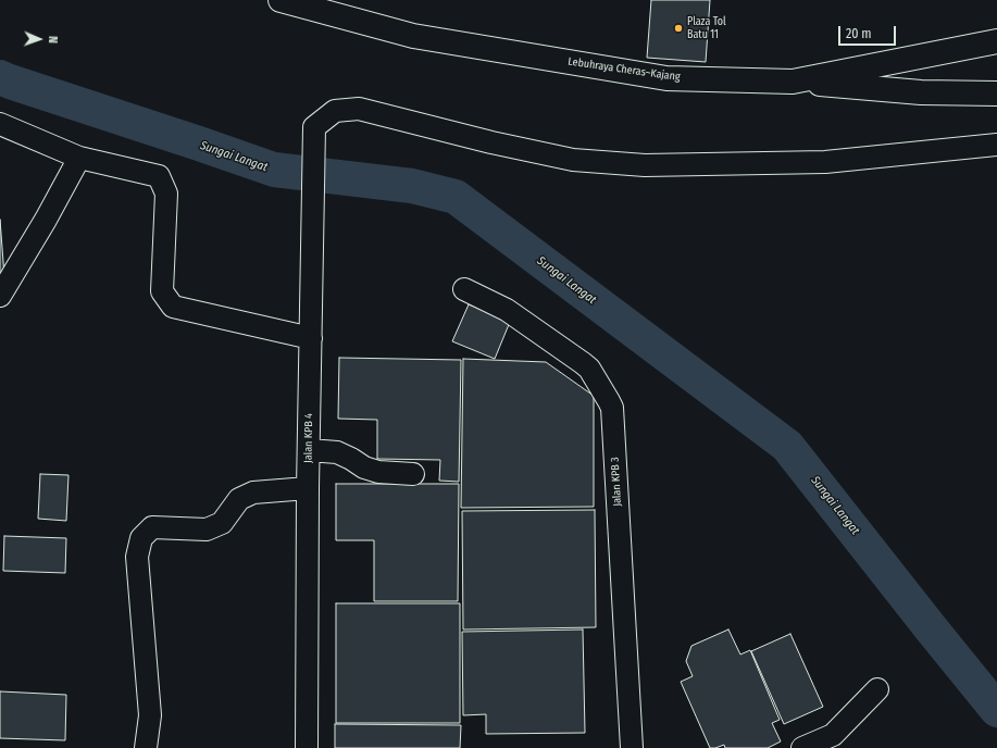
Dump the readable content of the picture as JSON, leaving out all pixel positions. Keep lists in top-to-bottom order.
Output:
{
  "streets": {
    "highway": ["Lebuhraya Cheras–Kajang"],
    "street": ["Jalan KPB 4", "Jalan KPB 3"]
  },
  "water": ["Sungai Langat"],
  "places": ["Plaza Tol Batu 11"],
  "scale_bar": "20 m",
  "north": "right"
}
